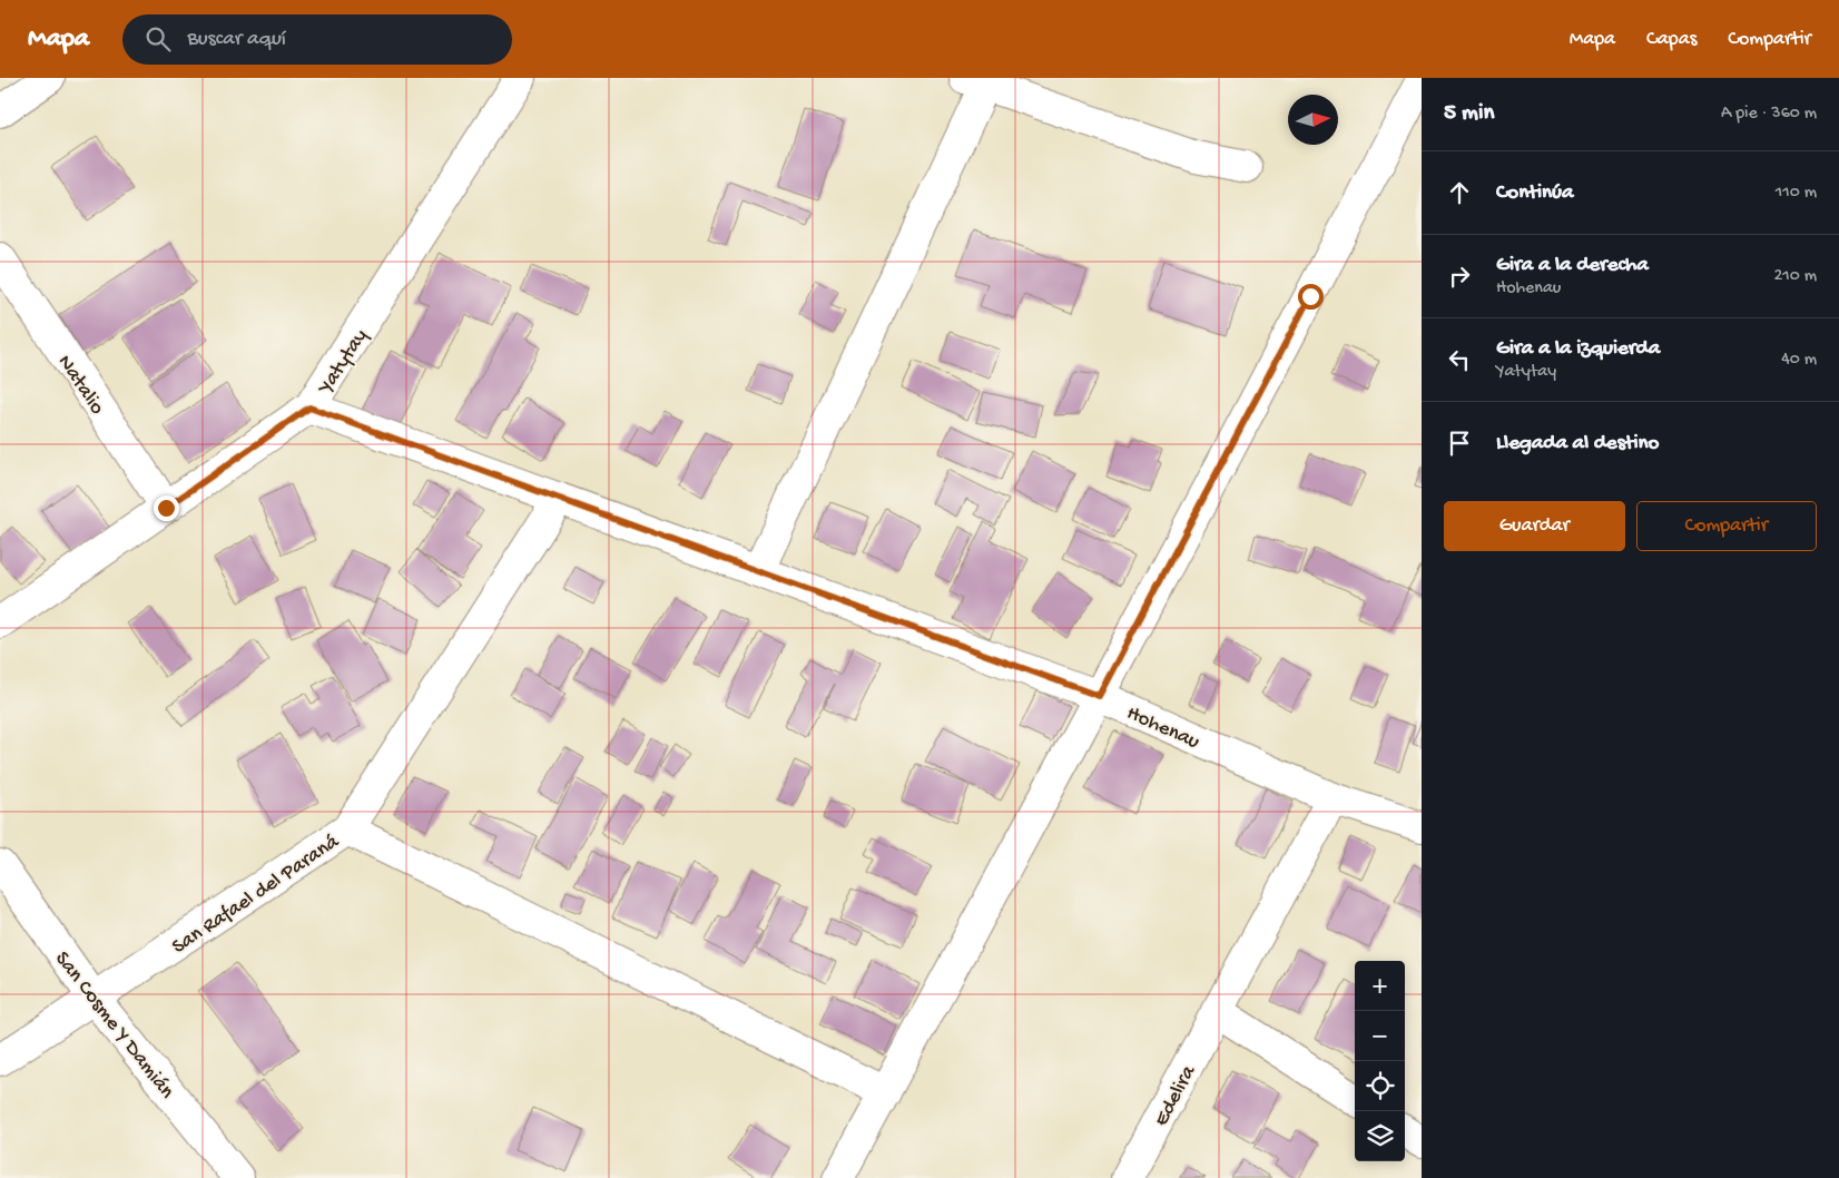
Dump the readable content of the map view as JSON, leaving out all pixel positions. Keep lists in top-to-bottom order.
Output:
{
  "streets": {
    "street": [
      "Yatytay",
      "Natalio",
      "Hohenau",
      "San Rafael del Paraná",
      "San Cosme Y Damián",
      "Edelira"
    ]
  },
  "crossings": [
    ["Yatytay", "Natalio"],
    ["Yatytay", "Hohenau"],
    ["Hohenau", "San Rafael del Paraná"],
    ["Hohenau", "Edelira"],
    ["San Rafael del Paraná", "San Cosme Y Damián"]
  ],
  "north": "right",
  "page": {
    "header": "Mapa",
    "search": "Buscar aquí",
    "nav": ["Mapa", "Capas", "Compartir"],
    "heading": ["5 min", "A pie · 360 m"],
    "list": [
      ["Continúa", "110 m"],
      ["Gira a la derecha", "Hohenau", "210 m"],
      ["Gira a la izquierda", "Yatytay", "40 m"],
      "Llegada al destino"
    ],
    "buttons": ["Guardar", "Compartir"],
    "map_buttons": ["+", "−"]
  }
}
